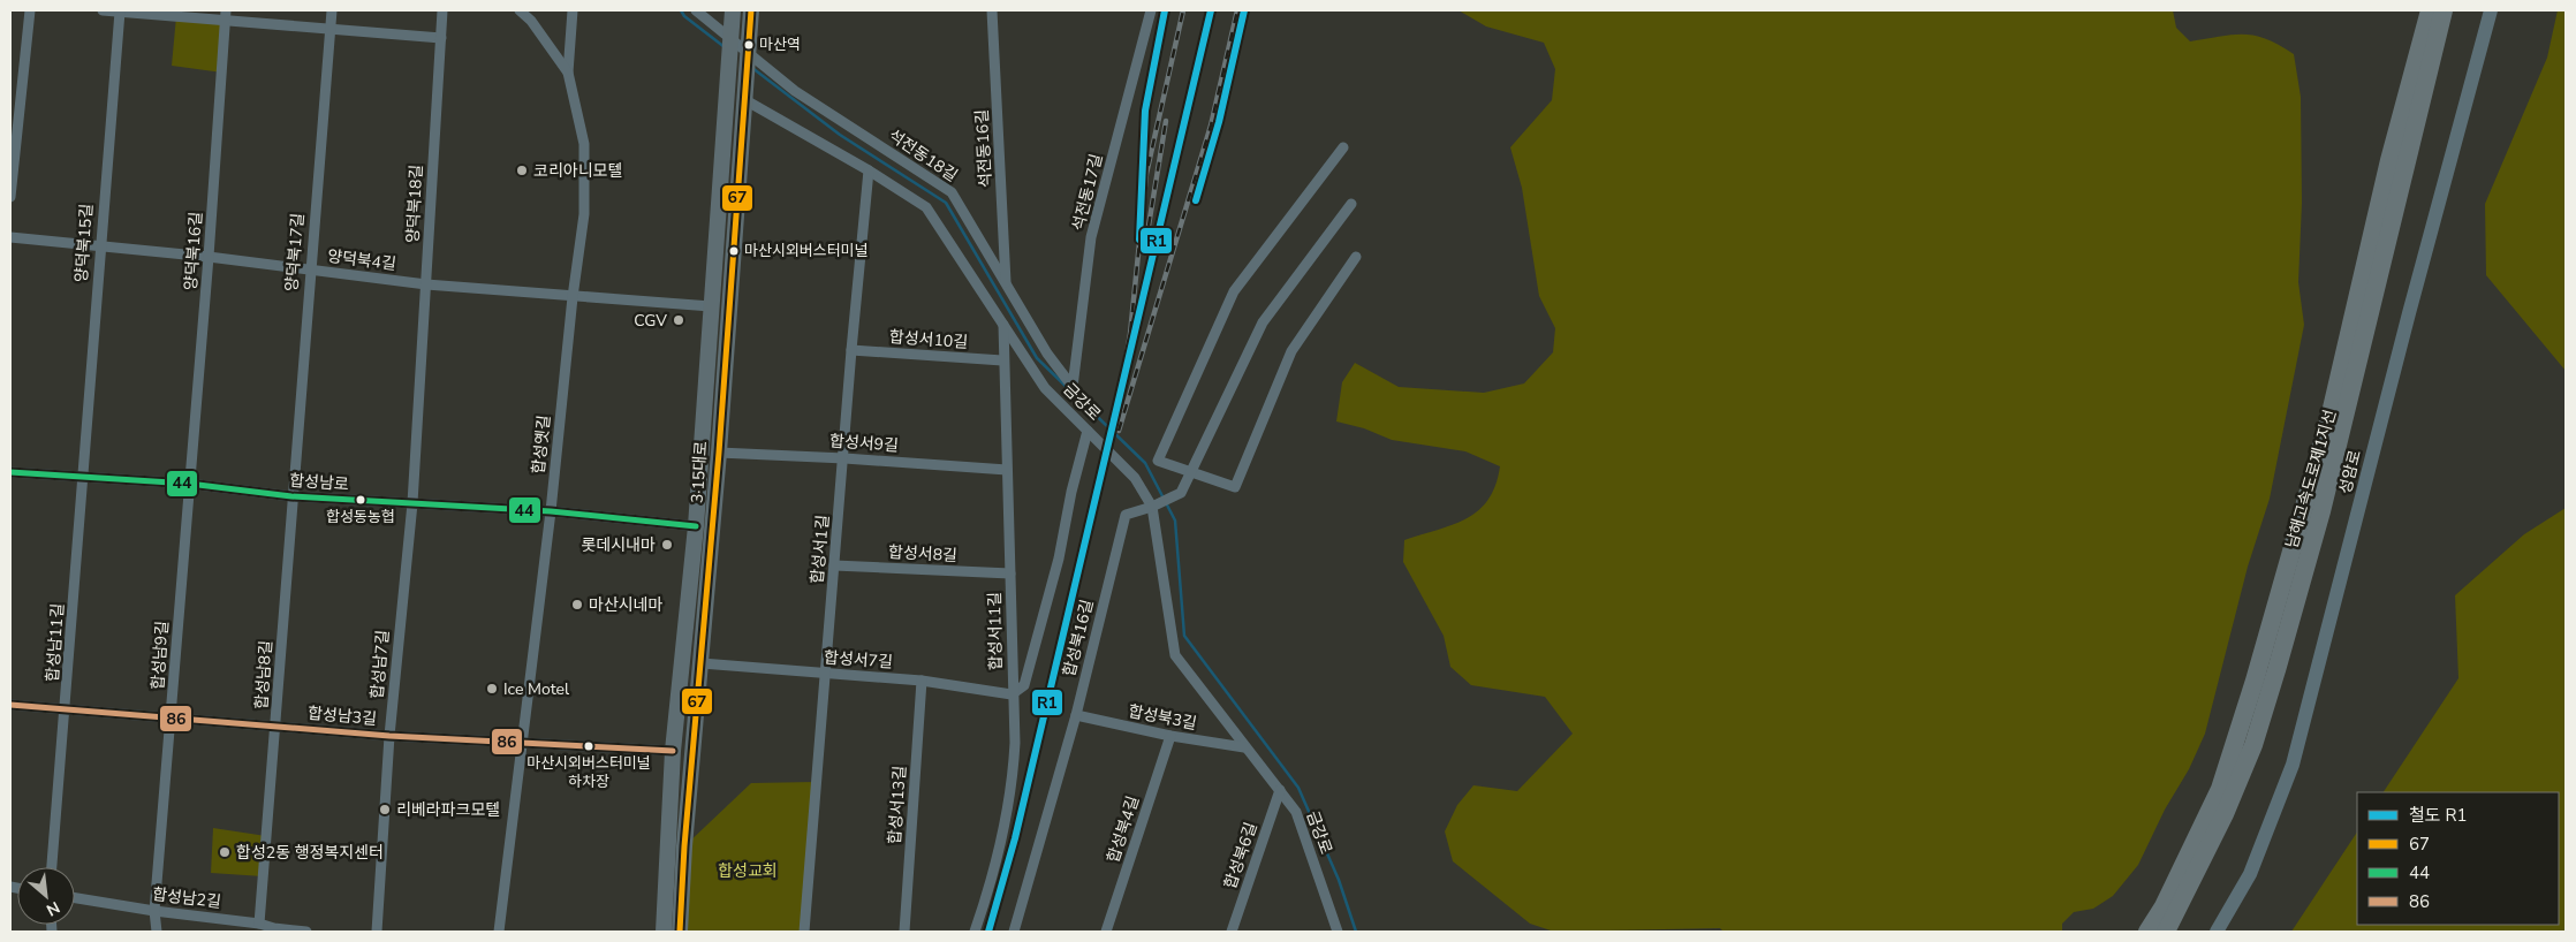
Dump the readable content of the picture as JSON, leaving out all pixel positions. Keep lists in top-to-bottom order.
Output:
{
  "streets": {
    "highway": ["남해고속도로제1지선"],
    "main road": ["3·15대로", "성암로"],
    "street": [
      "석전동16길",
      "석전동18길",
      "석전동17길",
      "양덕북18길",
      "양덕북15길",
      "양덕북16길",
      "양덕북17길",
      "양덕북4길",
      "합성서10길",
      "금강로",
      "합성서9길",
      "합성옛길",
      "합성남로",
      "합성서1길",
      "합성서8길",
      "합성서11길",
      "합성북16길",
      "합성남11길",
      "합성남9길",
      "합성서7길",
      "합성남7길",
      "합성남8길",
      "합성남3길",
      "합성북3길",
      "합성서13길",
      "합성북4길",
      "합성북6길",
      "합성남2길"
    ]
  },
  "crossings": [
    ["석전동16길", "석전동18길"],
    ["석전동18길", "석전동17길"],
    ["석전동18길", "3·15대로"],
    ["양덕북18길", "양덕북4길"],
    ["양덕북18길", "합성남로"],
    ["양덕북18길", "합성남7길"],
    ["양덕북15길", "양덕북4길"],
    ["양덕북15길", "합성남로"],
    ["양덕북15길", "합성남11길"],
    ["양덕북16길", "양덕북4길"],
    ["양덕북16길", "합성남로"],
    ["양덕북16길", "합성남9길"],
    ["양덕북17길", "양덕북4길"],
    ["양덕북17길", "합성남로"],
    ["양덕북17길", "합성남8길"],
    ["양덕북4길", "합성옛길"],
    ["양덕북4길", "3·15대로"],
    ["합성서10길", "합성서1길"],
    ["합성서10길", "합성서11길"],
    ["금강로", "3·15대로"],
    ["금강로", "합성서1길"],
    ["금강로", "합성서11길"],
    ["금강로", "합성북16길"],
    ["금강로", "합성북3길"],
    ["금강로", "합성북6길"],
    ["합성서9길", "3·15대로"],
    ["합성서9길", "합성서1길"],
    ["합성서9길", "합성서11길"],
    ["합성옛길", "합성남로"],
    ["합성옛길", "합성남3길"],
    ["3·15대로", "합성남로"],
    ["3·15대로", "합성서7길"],
    ["3·15대로", "합성남3길"],
    ["합성남로", "합성남11길"],
    ["합성남로", "합성남9길"],
    ["합성남로", "합성남7길"],
    ["합성남로", "합성남8길"],
    ["합성서1길", "합성서8길"],
    ["합성서1길", "합성서7길"],
    ["합성서8길", "합성서11길"],
    ["합성서11길", "합성서7길"],
    ["합성북16길", "합성북3길"],
    ["합성남11길", "합성남3길"],
    ["합성남9길", "합성남3길"],
    ["합성남9길", "합성남2길"],
    ["합성서7길", "합성서13길"],
    ["합성남7길", "합성남3길"],
    ["합성남8길", "합성남3길"],
    ["합성남8길", "합성남2길"],
    ["합성북3길", "합성북4길"]
  ],
  "parks": ["합성교회"],
  "places": [
    "마산역",
    "코리아니모텔",
    "마산시외버스터미널",
    "CGV",
    "합성동농협",
    "롯데시내마",
    "마산시네마",
    "Ice Motel",
    "마산시외버스터미널 하차장",
    "리베라파크모텔",
    "합성2동 행정복지센터"
  ],
  "lines": [
    "rail line R1",
    "transit line 67",
    "transit line 44",
    "transit line 86"
  ],
  "legend": [
    "철도 R1",
    "67",
    "44",
    "86"
  ],
  "north": "bottom right"
}
